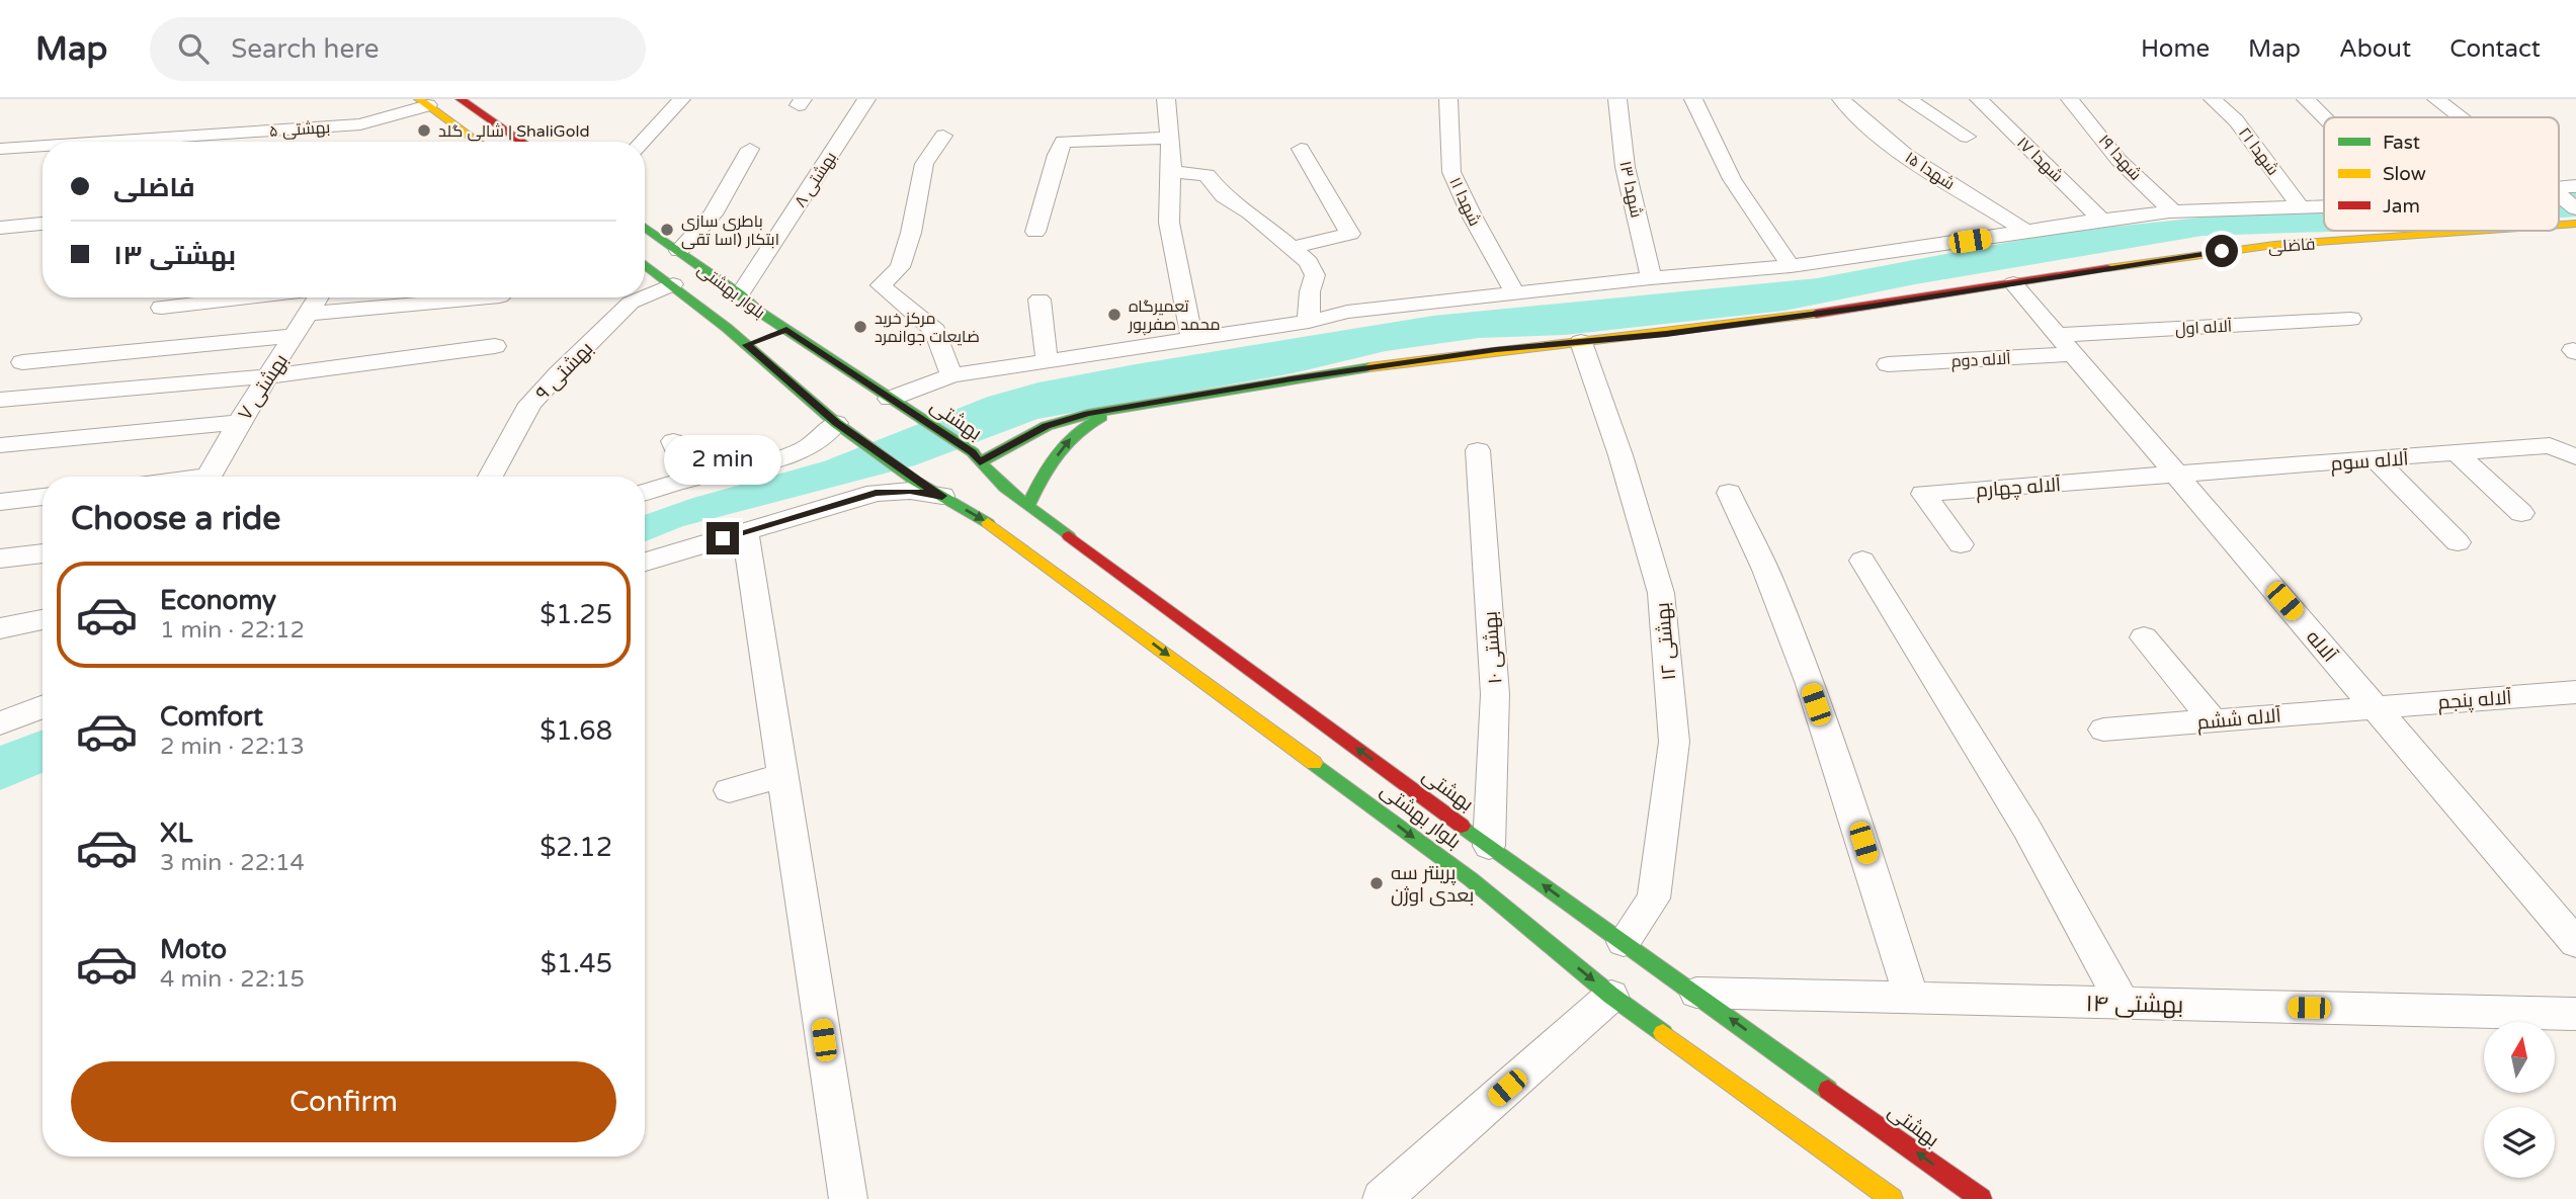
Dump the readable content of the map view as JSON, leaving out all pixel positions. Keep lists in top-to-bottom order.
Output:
{
  "streets": {
    "main road": ["فاضلی", "بلوار بهشتی", "بهشتی"],
    "street": [
      "بهشتی ۵",
      "شهدا ۲۱",
      "شهدا ۱۹",
      "شهدا ۱۷",
      "شهدا ۱۵",
      "بهشتی ۸",
      "شهدا ۱۳",
      "شهدا ۱۱",
      "آلاله اول",
      "آلاله دوم",
      "بهشتی ۹",
      "بهشتی ۷",
      "آلاله سوم",
      "آلاله چهارم",
      "بهشتی ۱۲",
      "آلاله",
      "بهشتی ۱۰",
      "آلاله پنجم",
      "آلاله ششم",
      "بهشتی ۱۴"
    ]
  },
  "crossings": [
    ["بهشتی ۸", "بلوار بهشتی"],
    ["فاضلی", "بهشتی"],
    ["فاضلی", "بهشتی ۱۲"],
    ["فاضلی", "آلاله"],
    ["بلوار بهشتی", "بهشتی ۹"],
    ["بلوار بهشتی", "بهشتی"],
    ["آلاله اول", "آلاله دوم"],
    ["آلاله اول", "آلاله"],
    ["آلاله دوم", "آلاله"],
    ["بهشتی", "بهشتی ۱۲"],
    ["بهشتی", "بهشتی ۱۰"],
    ["بهشتی", "بهشتی ۱۴"],
    ["آلاله سوم", "آلاله چهارم"],
    ["آلاله سوم", "آلاله"],
    ["آلاله چهارم", "آلاله"],
    ["آلاله", "آلاله پنجم"],
    ["آلاله", "آلاله ششم"],
    ["آلاله پنجم", "آلاله ششم"]
  ],
  "one_way": ["بلوار بهشتی", "بهشتی"],
  "places": [
    "شالی گلد | ShaliGold",
    "باطری سازی ابتکار (اسا تقی",
    "تعمیرگاه محمد صفرپور",
    "مرکز خرید ضایعات جوانمرد",
    "پرینتر سه بعدی اوژن"
  ],
  "legend": ["Fast", "Slow", "Jam"],
  "north": "top",
  "page": {
    "header": "Map",
    "search": "Search here",
    "nav": [
      "Home",
      "Map",
      "About",
      "Contact"
    ],
    "banner": ["فاضلی", "بهشتی ۱۳"],
    "bubble": "2 min",
    "heading": "Choose a ride",
    "list": [
      {
        "name": "Economy",
        "note": "1 min · 22:12",
        "value": "$1.25"
      },
      {
        "name": "Comfort",
        "note": "2 min · 22:13",
        "value": "$1.68"
      },
      {
        "name": "XL",
        "note": "3 min · 22:14",
        "value": "$2.12"
      },
      {
        "name": "Moto",
        "note": "4 min · 22:15",
        "value": "$1.45"
      }
    ],
    "buttons": "Confirm"
  }
}
